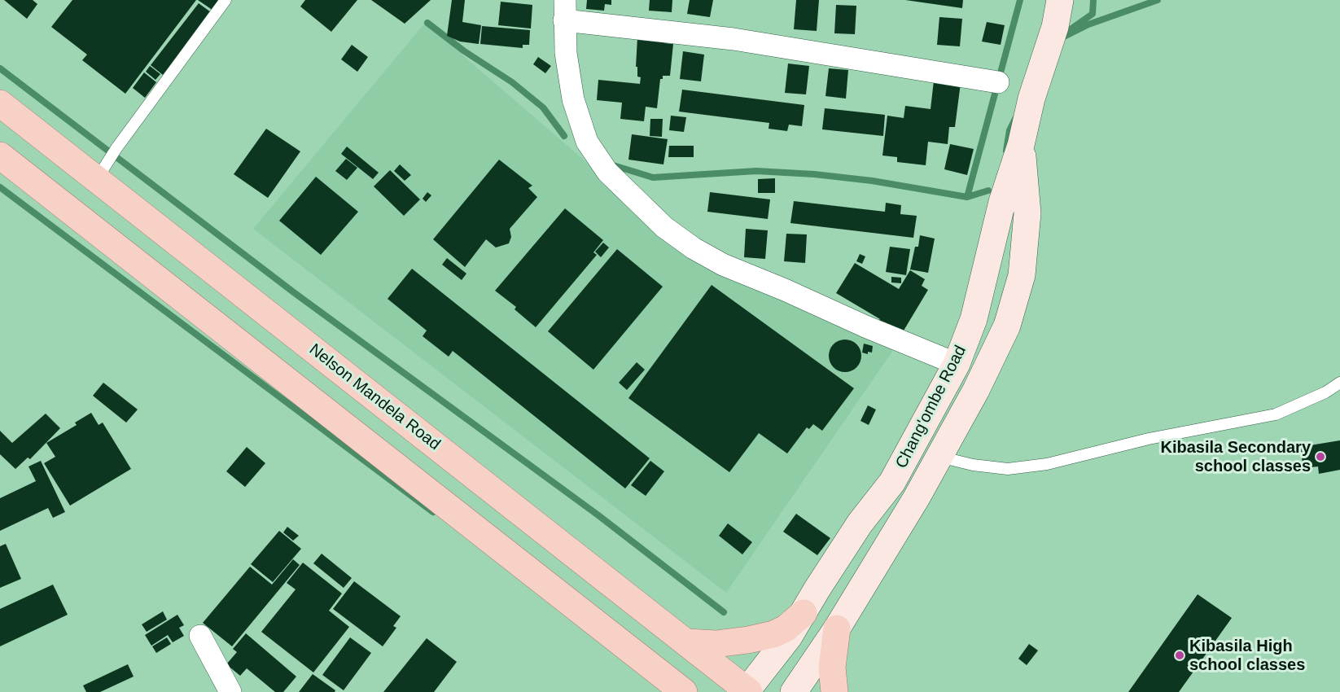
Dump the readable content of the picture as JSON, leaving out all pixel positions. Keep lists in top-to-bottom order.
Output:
{
  "streets": {
    "main road": ["Nelson Mandela Road"],
    "street": ["Chang'ombe Road"]
  },
  "crossings": [
    ["Nelson Mandela Road", "Chang'ombe Road"]
  ],
  "places": ["Kibasila Secondary school classes", "Kibasila High school classes"]
}
